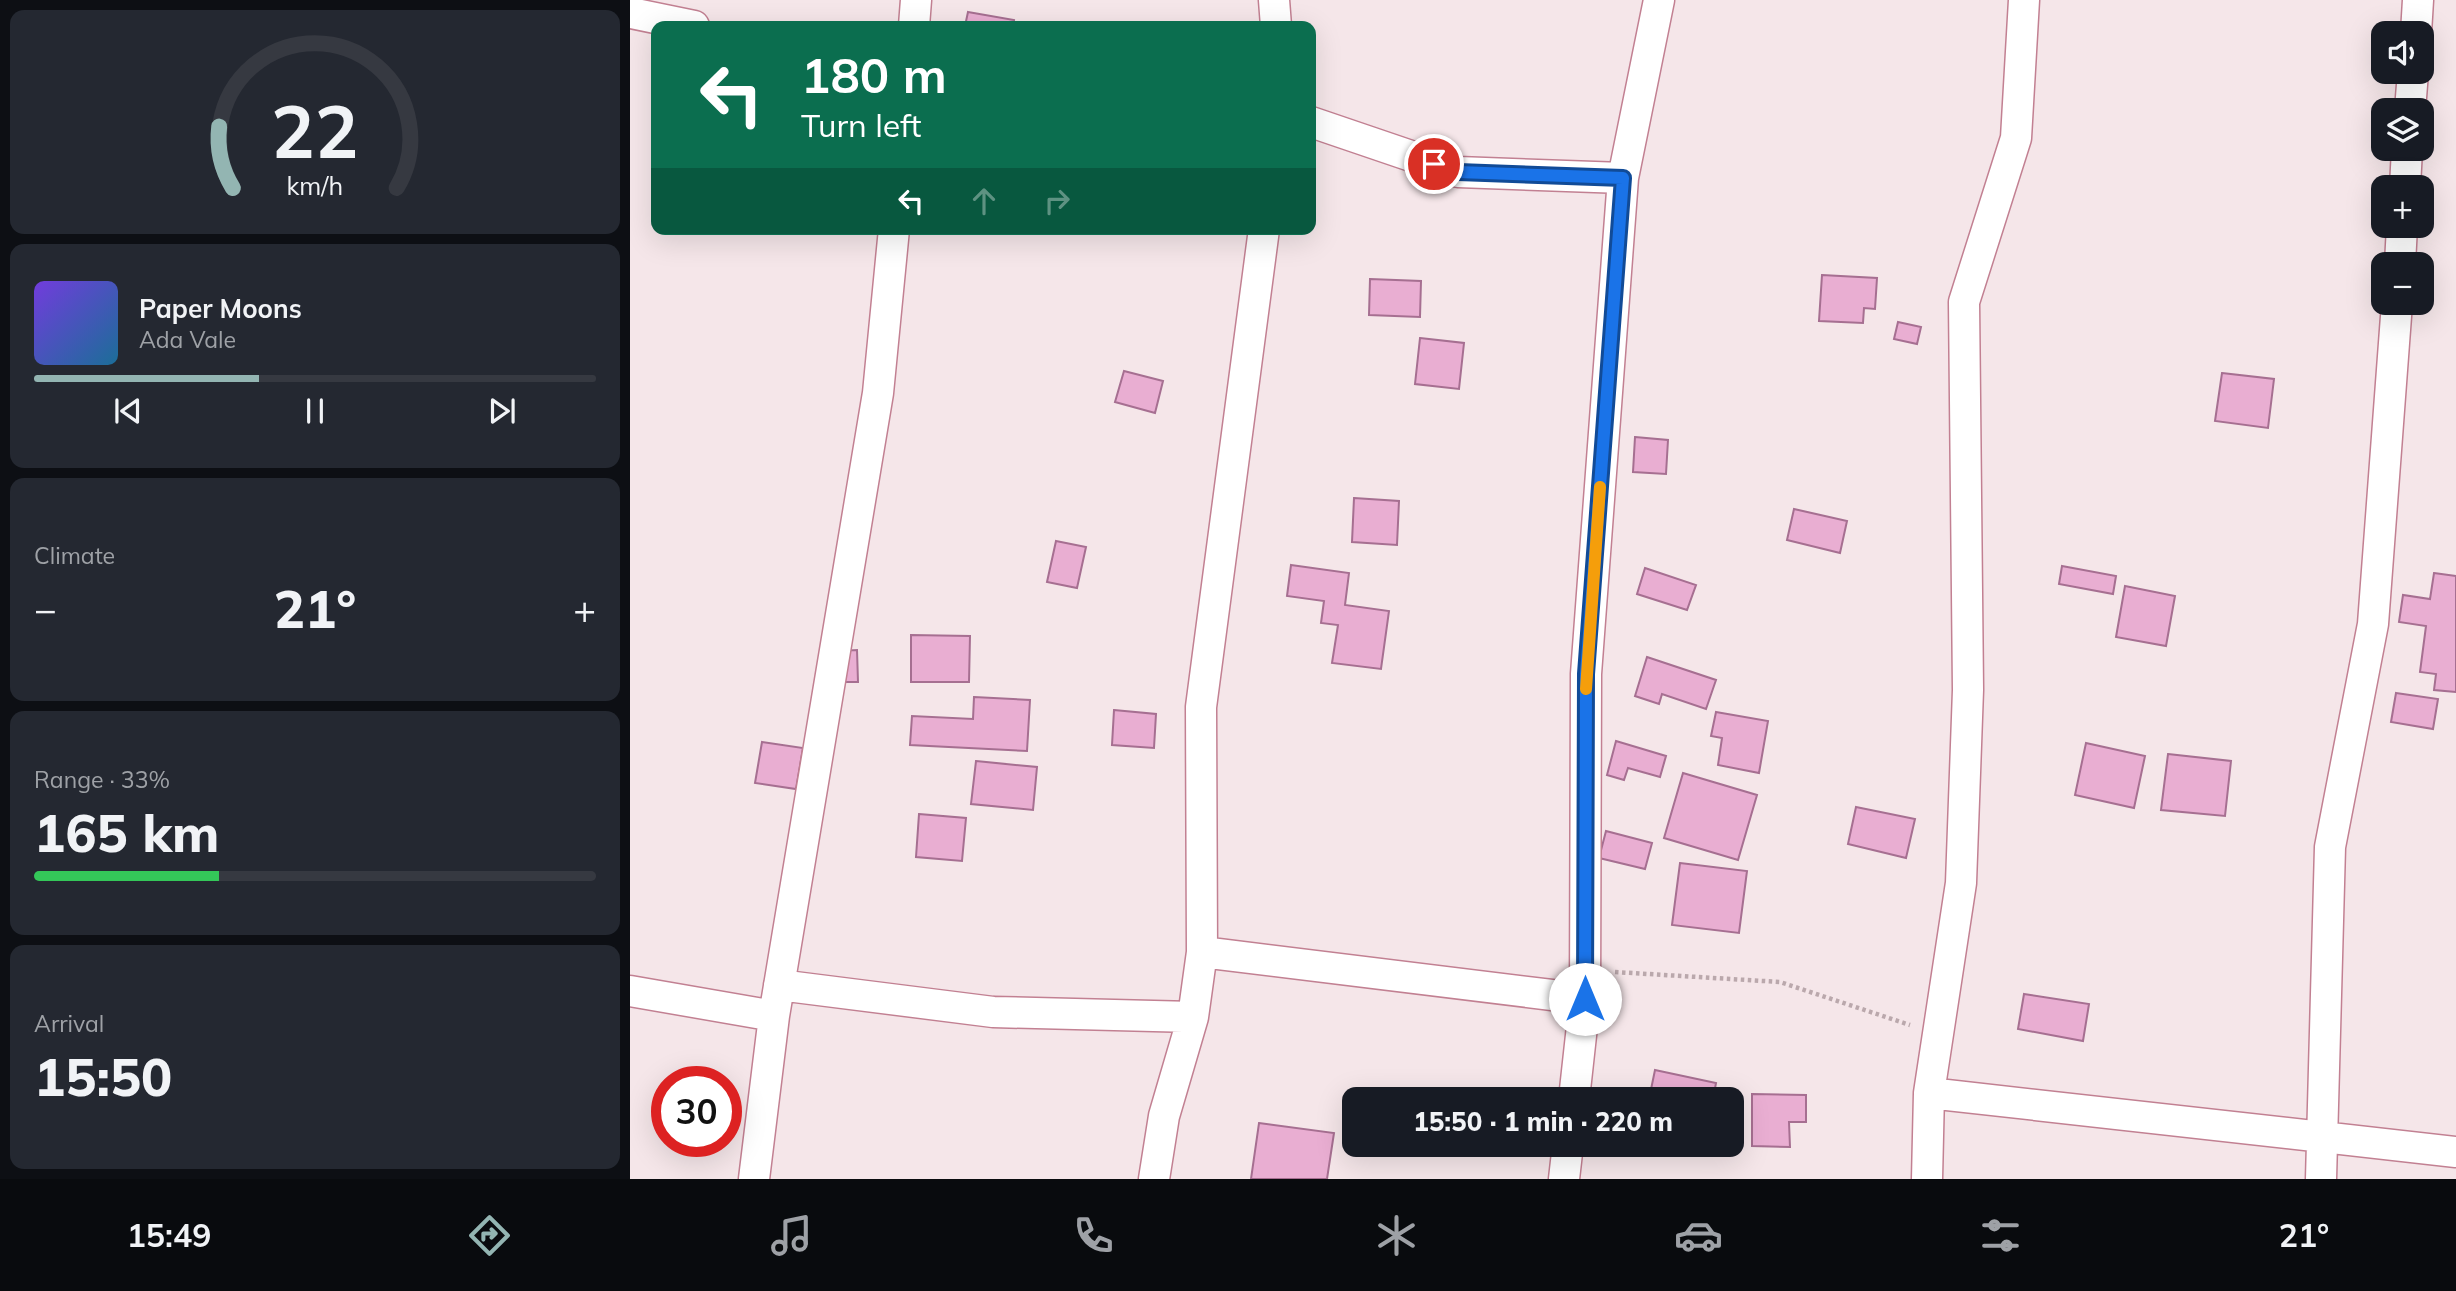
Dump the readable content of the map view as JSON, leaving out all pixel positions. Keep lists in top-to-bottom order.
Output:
{
  "page": {
    "map_buttons": ["+", "−"],
    "turn": ["180 m", "Turn left"],
    "song": ["Paper Moons", "Ada Vale"],
    "tile": [
      "Climate",
      ["Range · 33%", "165 km"],
      ["Arrival", "15:50"]
    ],
    "heat": ["−", "21°", "+"],
    "limit": "30",
    "trip": "15:50 · 1 min · 220 m",
    "tabs": ["15:49", "21°"],
    "gauge": ["22", "km/h"]
  }
}
